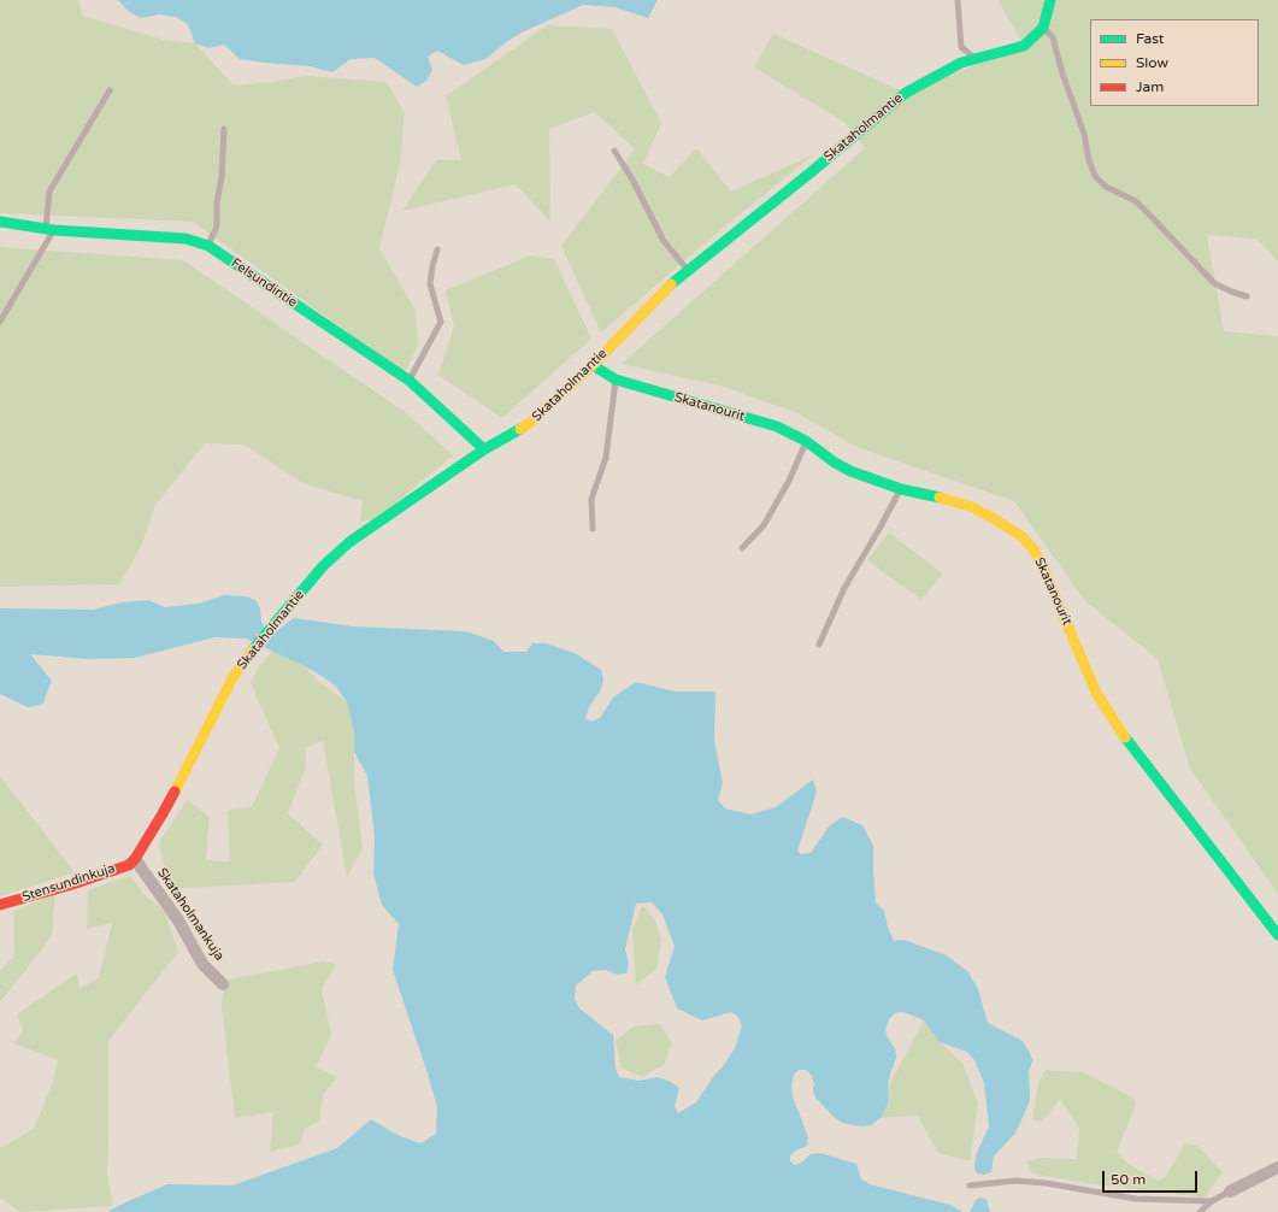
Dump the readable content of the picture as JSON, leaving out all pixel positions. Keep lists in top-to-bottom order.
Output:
{
  "streets": {
    "street": [
      "Skataholmantie",
      "Felsundintie",
      "Skatanourit",
      "Stensundinkuja",
      "Skataholmankuja"
    ]
  },
  "crossings": [
    ["Skataholmantie", "Felsundintie"],
    ["Skataholmantie", "Skatanourit"],
    ["Skataholmantie", "Stensundinkuja"],
    ["Skataholmantie", "Skataholmankuja"],
    ["Stensundinkuja", "Skataholmankuja"]
  ],
  "legend": ["Fast", "Slow", "Jam"],
  "scale_bar": "50 m"
}
